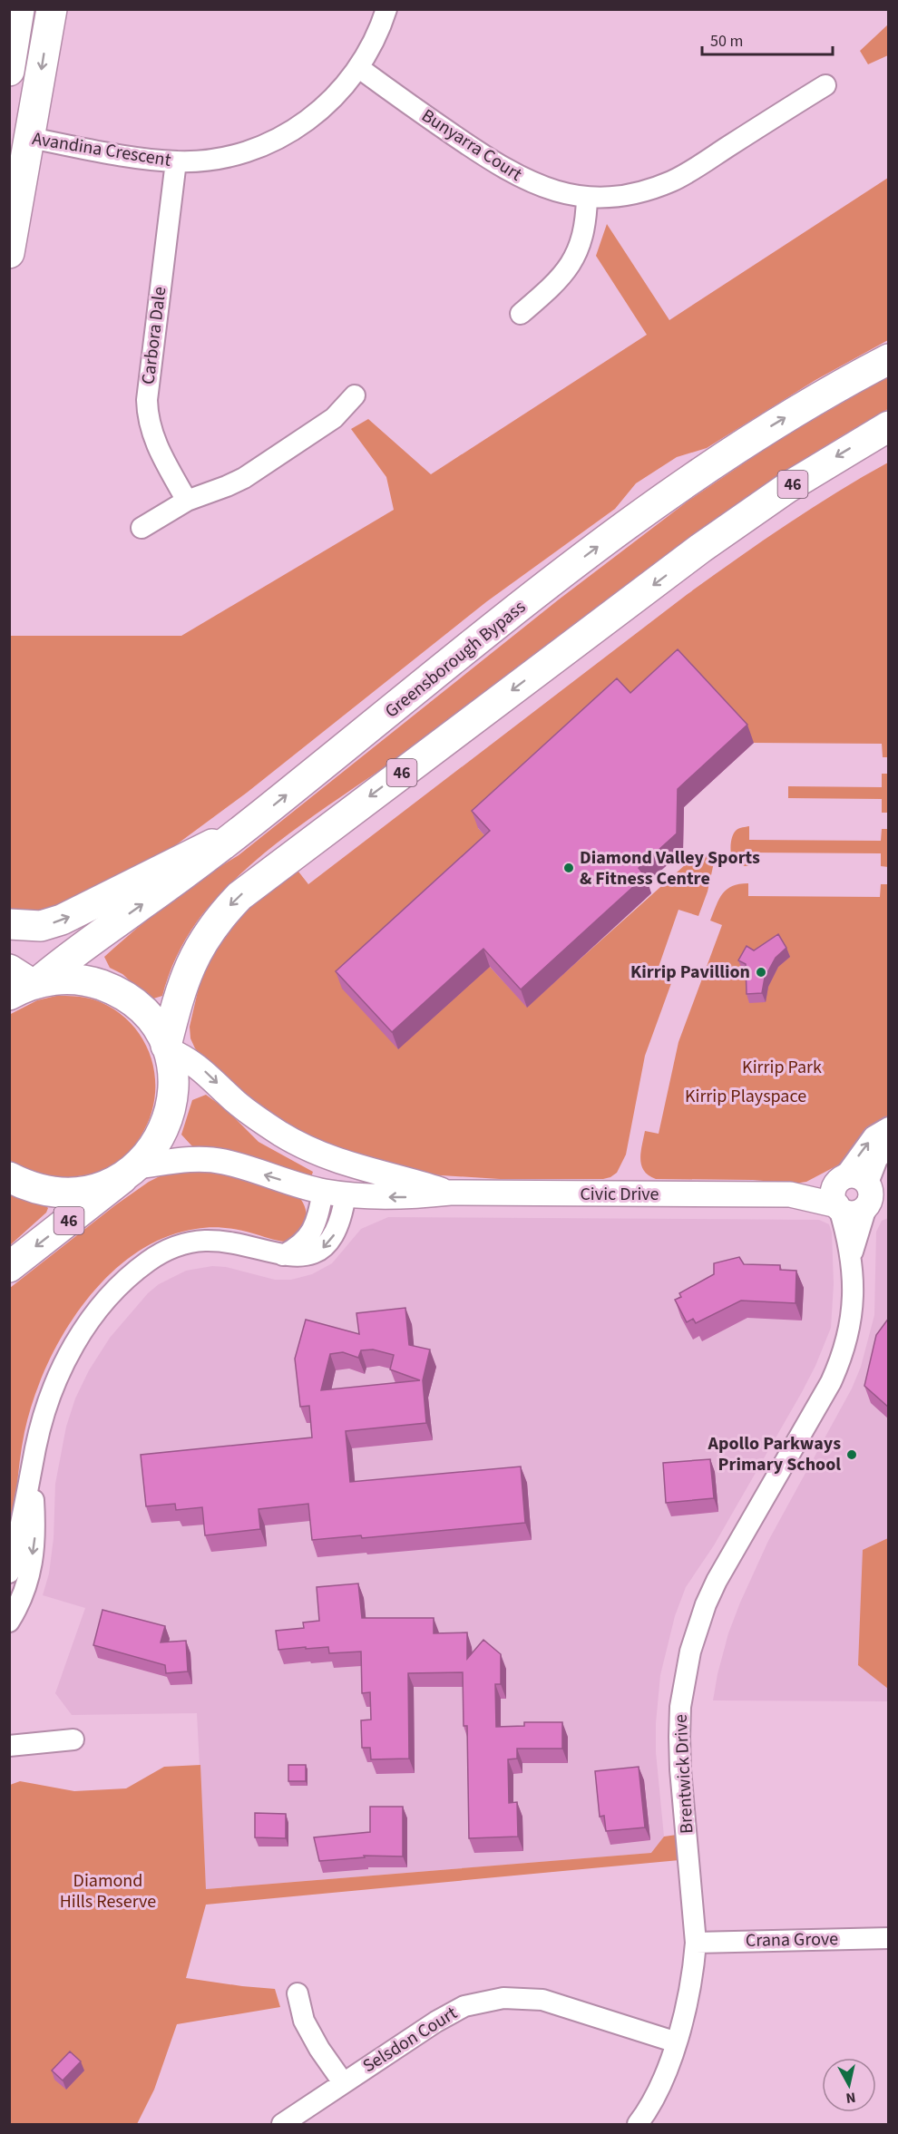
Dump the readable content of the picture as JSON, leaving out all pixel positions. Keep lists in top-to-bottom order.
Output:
{
  "streets": {
    "main road": ["46", "Greensborough Bypass"],
    "street": [
      "Bunyarra Court",
      "Avandina Crescent",
      "Carbora Dale",
      "Civic Drive",
      "Brentwick Drive",
      "Crana Grove",
      "Selsdon Court"
    ]
  },
  "crossings": [
    ["Bunyarra Court", "Avandina Crescent"],
    ["Avandina Crescent", "Carbora Dale"],
    ["46", "Greensborough Bypass"],
    ["46", "Civic Drive"],
    ["Civic Drive", "Brentwick Drive"],
    ["Brentwick Drive", "Crana Grove"],
    ["Brentwick Drive", "Selsdon Court"]
  ],
  "parks": ["Kirrip Park", "Kirrip Playspace", "Diamond Hills Reserve"],
  "places": ["Diamond Valley Sports & Fitness Centre", "Kirrip Pavillion", "Apollo Parkways Primary School"],
  "scale_bar": "50 m",
  "north": "bottom"
}
